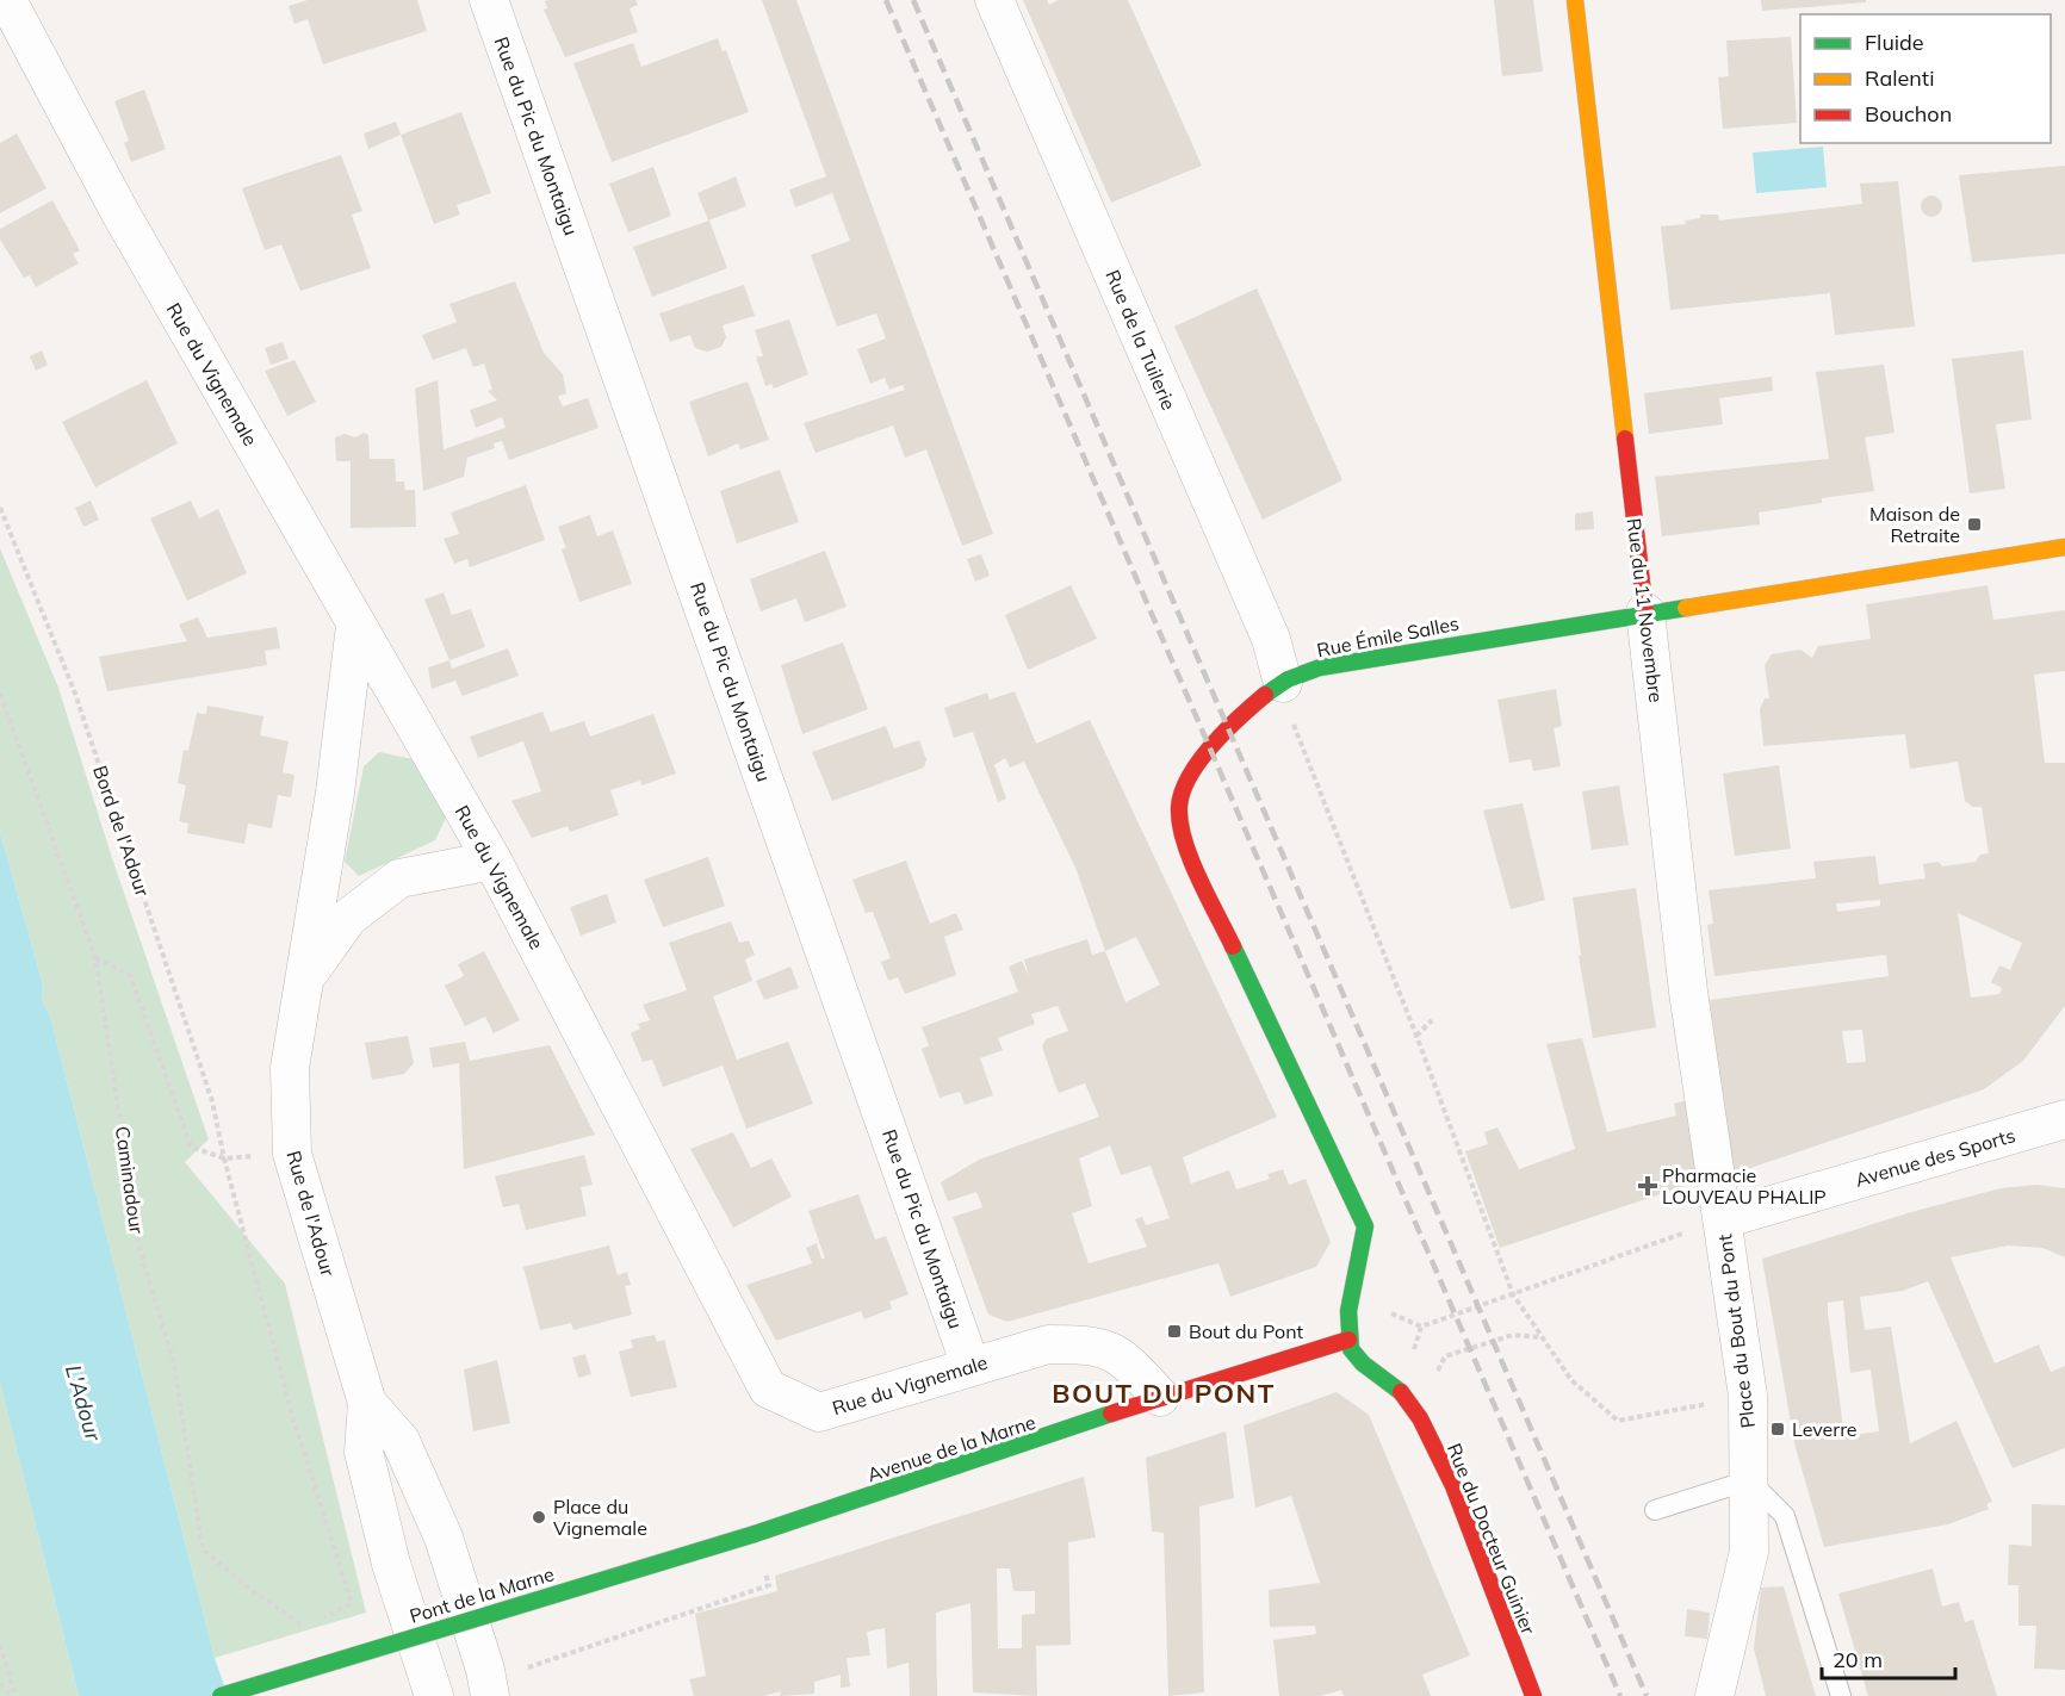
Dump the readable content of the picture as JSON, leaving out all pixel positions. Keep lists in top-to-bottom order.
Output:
{
  "streets": {
    "street": [
      "Rue du Pic du Montaigu",
      "Rue de la Tuilerie",
      "Rue du Vignemale",
      "Rue du 11 Novembre",
      "Rue Émile Salles",
      "Avenue des Sports",
      "Rue de l'Adour",
      "Place du Bout du Pont",
      "Avenue de la Marne",
      "Rue du Docteur Guinier",
      "Pont de la Marne"
    ],
    "path": ["Bord de l'Adour", "Caminadour"]
  },
  "crossings": [
    ["Rue du Pic du Montaigu", "Rue du Vignemale"],
    ["Rue de la Tuilerie", "Rue Émile Salles"],
    ["Rue du Vignemale", "Rue de l'Adour"],
    ["Rue du Vignemale", "Avenue de la Marne"],
    ["Rue du 11 Novembre", "Rue Émile Salles"],
    ["Rue du 11 Novembre", "Avenue des Sports"],
    ["Rue du 11 Novembre", "Place du Bout du Pont"],
    ["Rue Émile Salles", "Rue du Docteur Guinier"],
    ["Bord de l'Adour", "Caminadour"],
    ["Avenue des Sports", "Place du Bout du Pont"],
    ["Avenue de la Marne", "Pont de la Marne"]
  ],
  "districts": ["BOUT DU PONT"],
  "water": ["L'Adour"],
  "places": {
    "transit": ["Maison de Retraite", "Bout du Pont", "Leverre"],
    "health": ["Pharmacie LOUVEAU PHALIP"],
    "other": ["Place du Vignemale"]
  },
  "legend": ["Fluide", "Ralenti", "Bouchon"],
  "scale_bar": "20 m"
}
